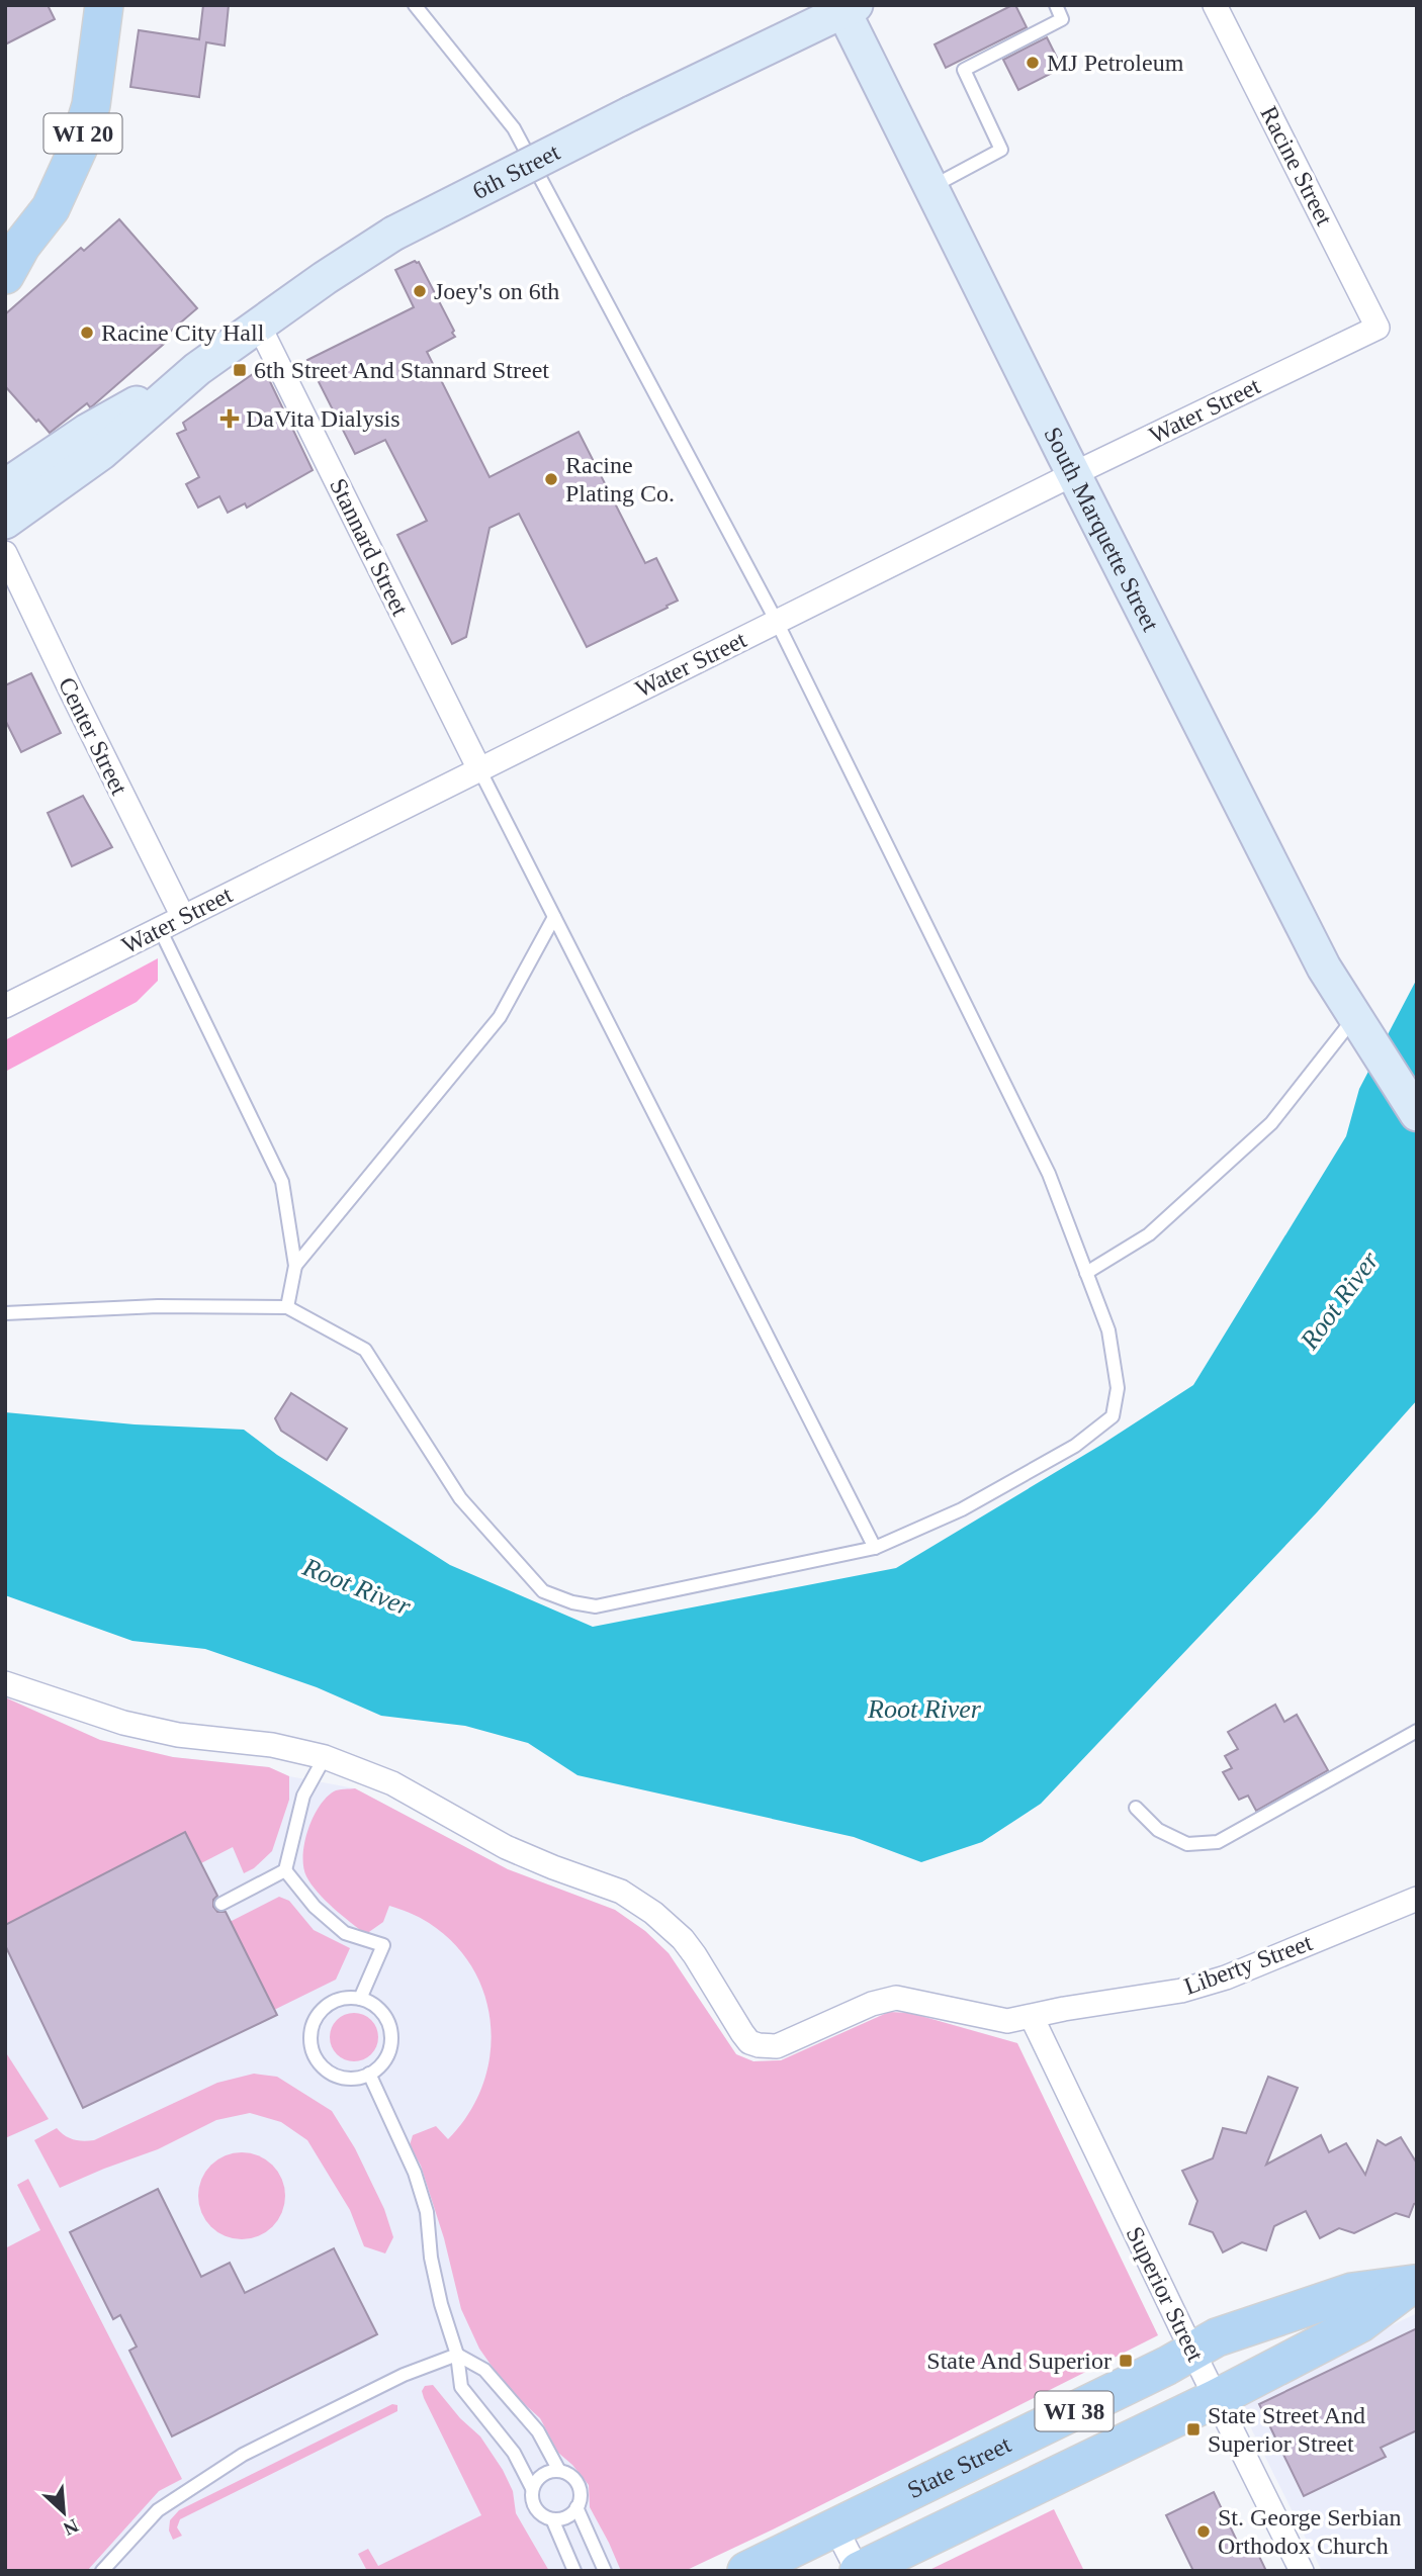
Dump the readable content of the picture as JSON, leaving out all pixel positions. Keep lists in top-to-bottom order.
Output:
{
  "streets": {
    "main road": ["WI 20", "WI 38", "State Street"],
    "street": [
      "Racine Street",
      "6th Street",
      "Water Street",
      "South Marquette Street",
      "Stannard Street",
      "Center Street",
      "Liberty Street",
      "Superior Street"
    ]
  },
  "crossings": [
    ["Racine Street", "Water Street"],
    ["6th Street", "South Marquette Street"],
    ["6th Street", "Stannard Street"],
    ["Water Street", "South Marquette Street"],
    ["Water Street", "Stannard Street"],
    ["Water Street", "Center Street"],
    ["Liberty Street", "Superior Street"],
    ["Superior Street", "State Street"]
  ],
  "water": ["Root River"],
  "places": {
    "other": [
      "MJ Petroleum",
      "Joey's on 6th",
      "Racine City Hall",
      "Racine Plating Co.",
      "St. George Serbian Orthodox Church"
    ],
    "transit": ["6th Street And Stannard Street", "State And Superior", "State Street And Superior Street"],
    "health": ["DaVita Dialysis"]
  },
  "north": "bottom right"
}
